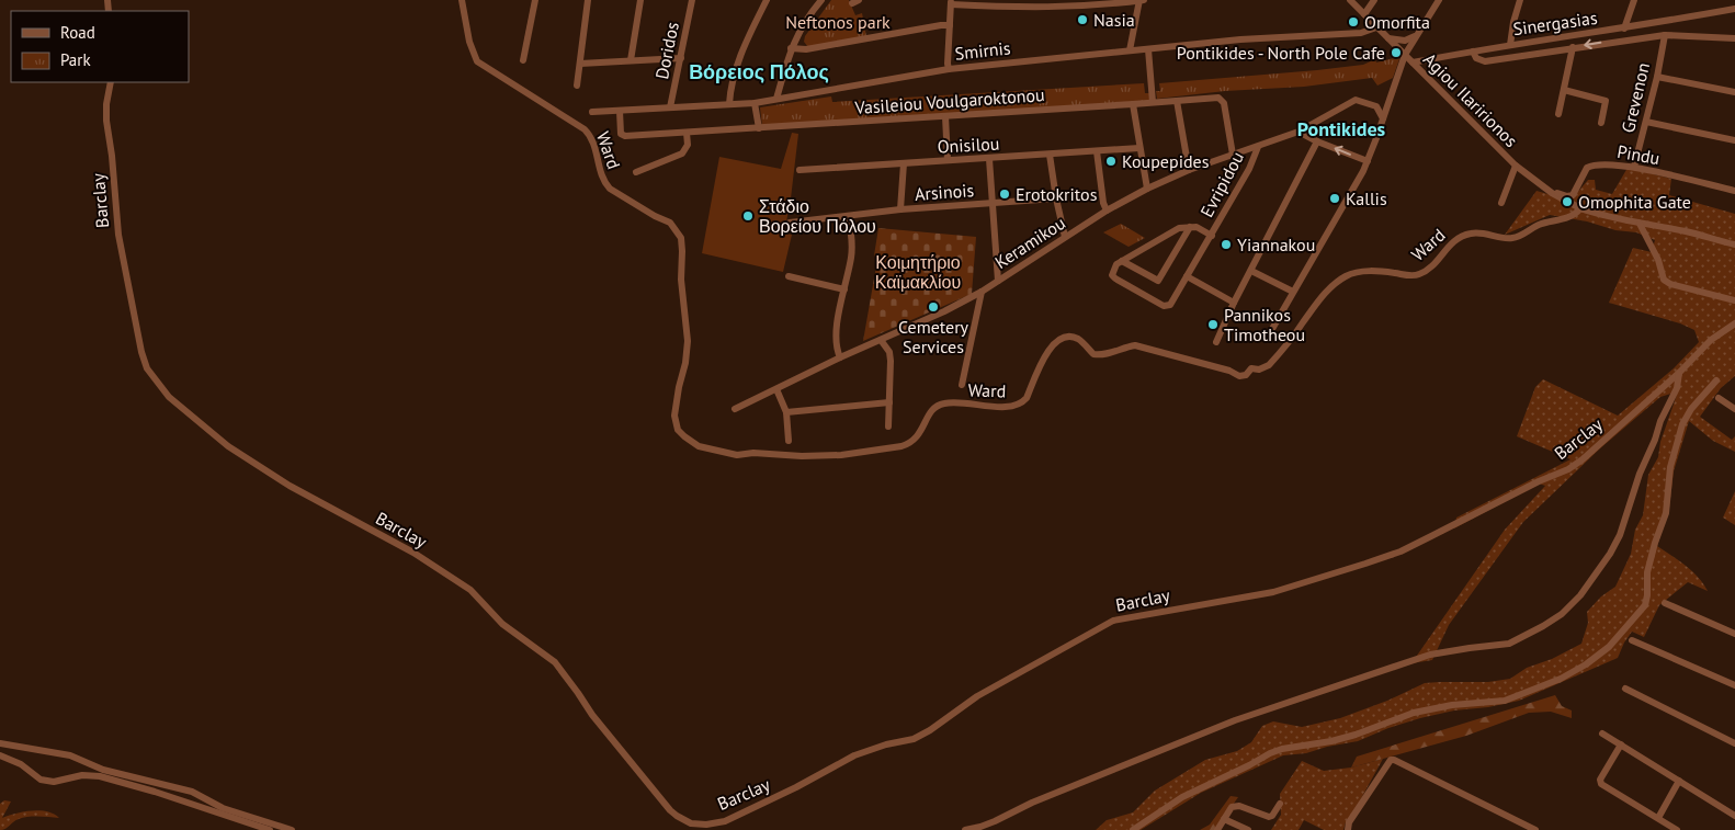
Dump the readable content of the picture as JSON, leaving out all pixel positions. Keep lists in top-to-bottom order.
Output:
{
  "streets": {
    "street": [
      "Sinergasias",
      "Doridos",
      "Smirnis",
      "Grevenon",
      "Agiou Ilaririonos",
      "Vasileiou Voulgaroktonou",
      "Onisilou",
      "Ward",
      "Pindu",
      "Evripidou",
      "Arsinois",
      "Barclay",
      "Keramikou"
    ]
  },
  "crossings": [
    ["Sinergasias", "Agiou Ilaririonos"],
    ["Doridos", "Smirnis"],
    ["Smirnis", "Agiou Ilaririonos"],
    ["Smirnis", "Vasileiou Voulgaroktonou"],
    ["Grevenon", "Pindu"],
    ["Agiou Ilaririonos", "Ward"],
    ["Agiou Ilaririonos", "Pindu"],
    ["Vasileiou Voulgaroktonou", "Keramikou"],
    ["Onisilou", "Arsinois"],
    ["Evripidou", "Keramikou"]
  ],
  "districts": ["Βόρειος Πόλος", "Pontikides"],
  "parks": ["Neftonos park", "Κοιμητήριο Καϊμακλίου"],
  "places": [
    "Nasia",
    "Omorfita",
    "Pontikides - North Pole Cafe",
    "Koupepides",
    "Erotokritos",
    "Kallis",
    "Omophita Gate",
    "Στάδιο Βορείου Πόλου",
    "Yiannakou",
    "Cemetery Services",
    "Pannikos Timotheou"
  ],
  "legend": ["Road", "Park"]
}
